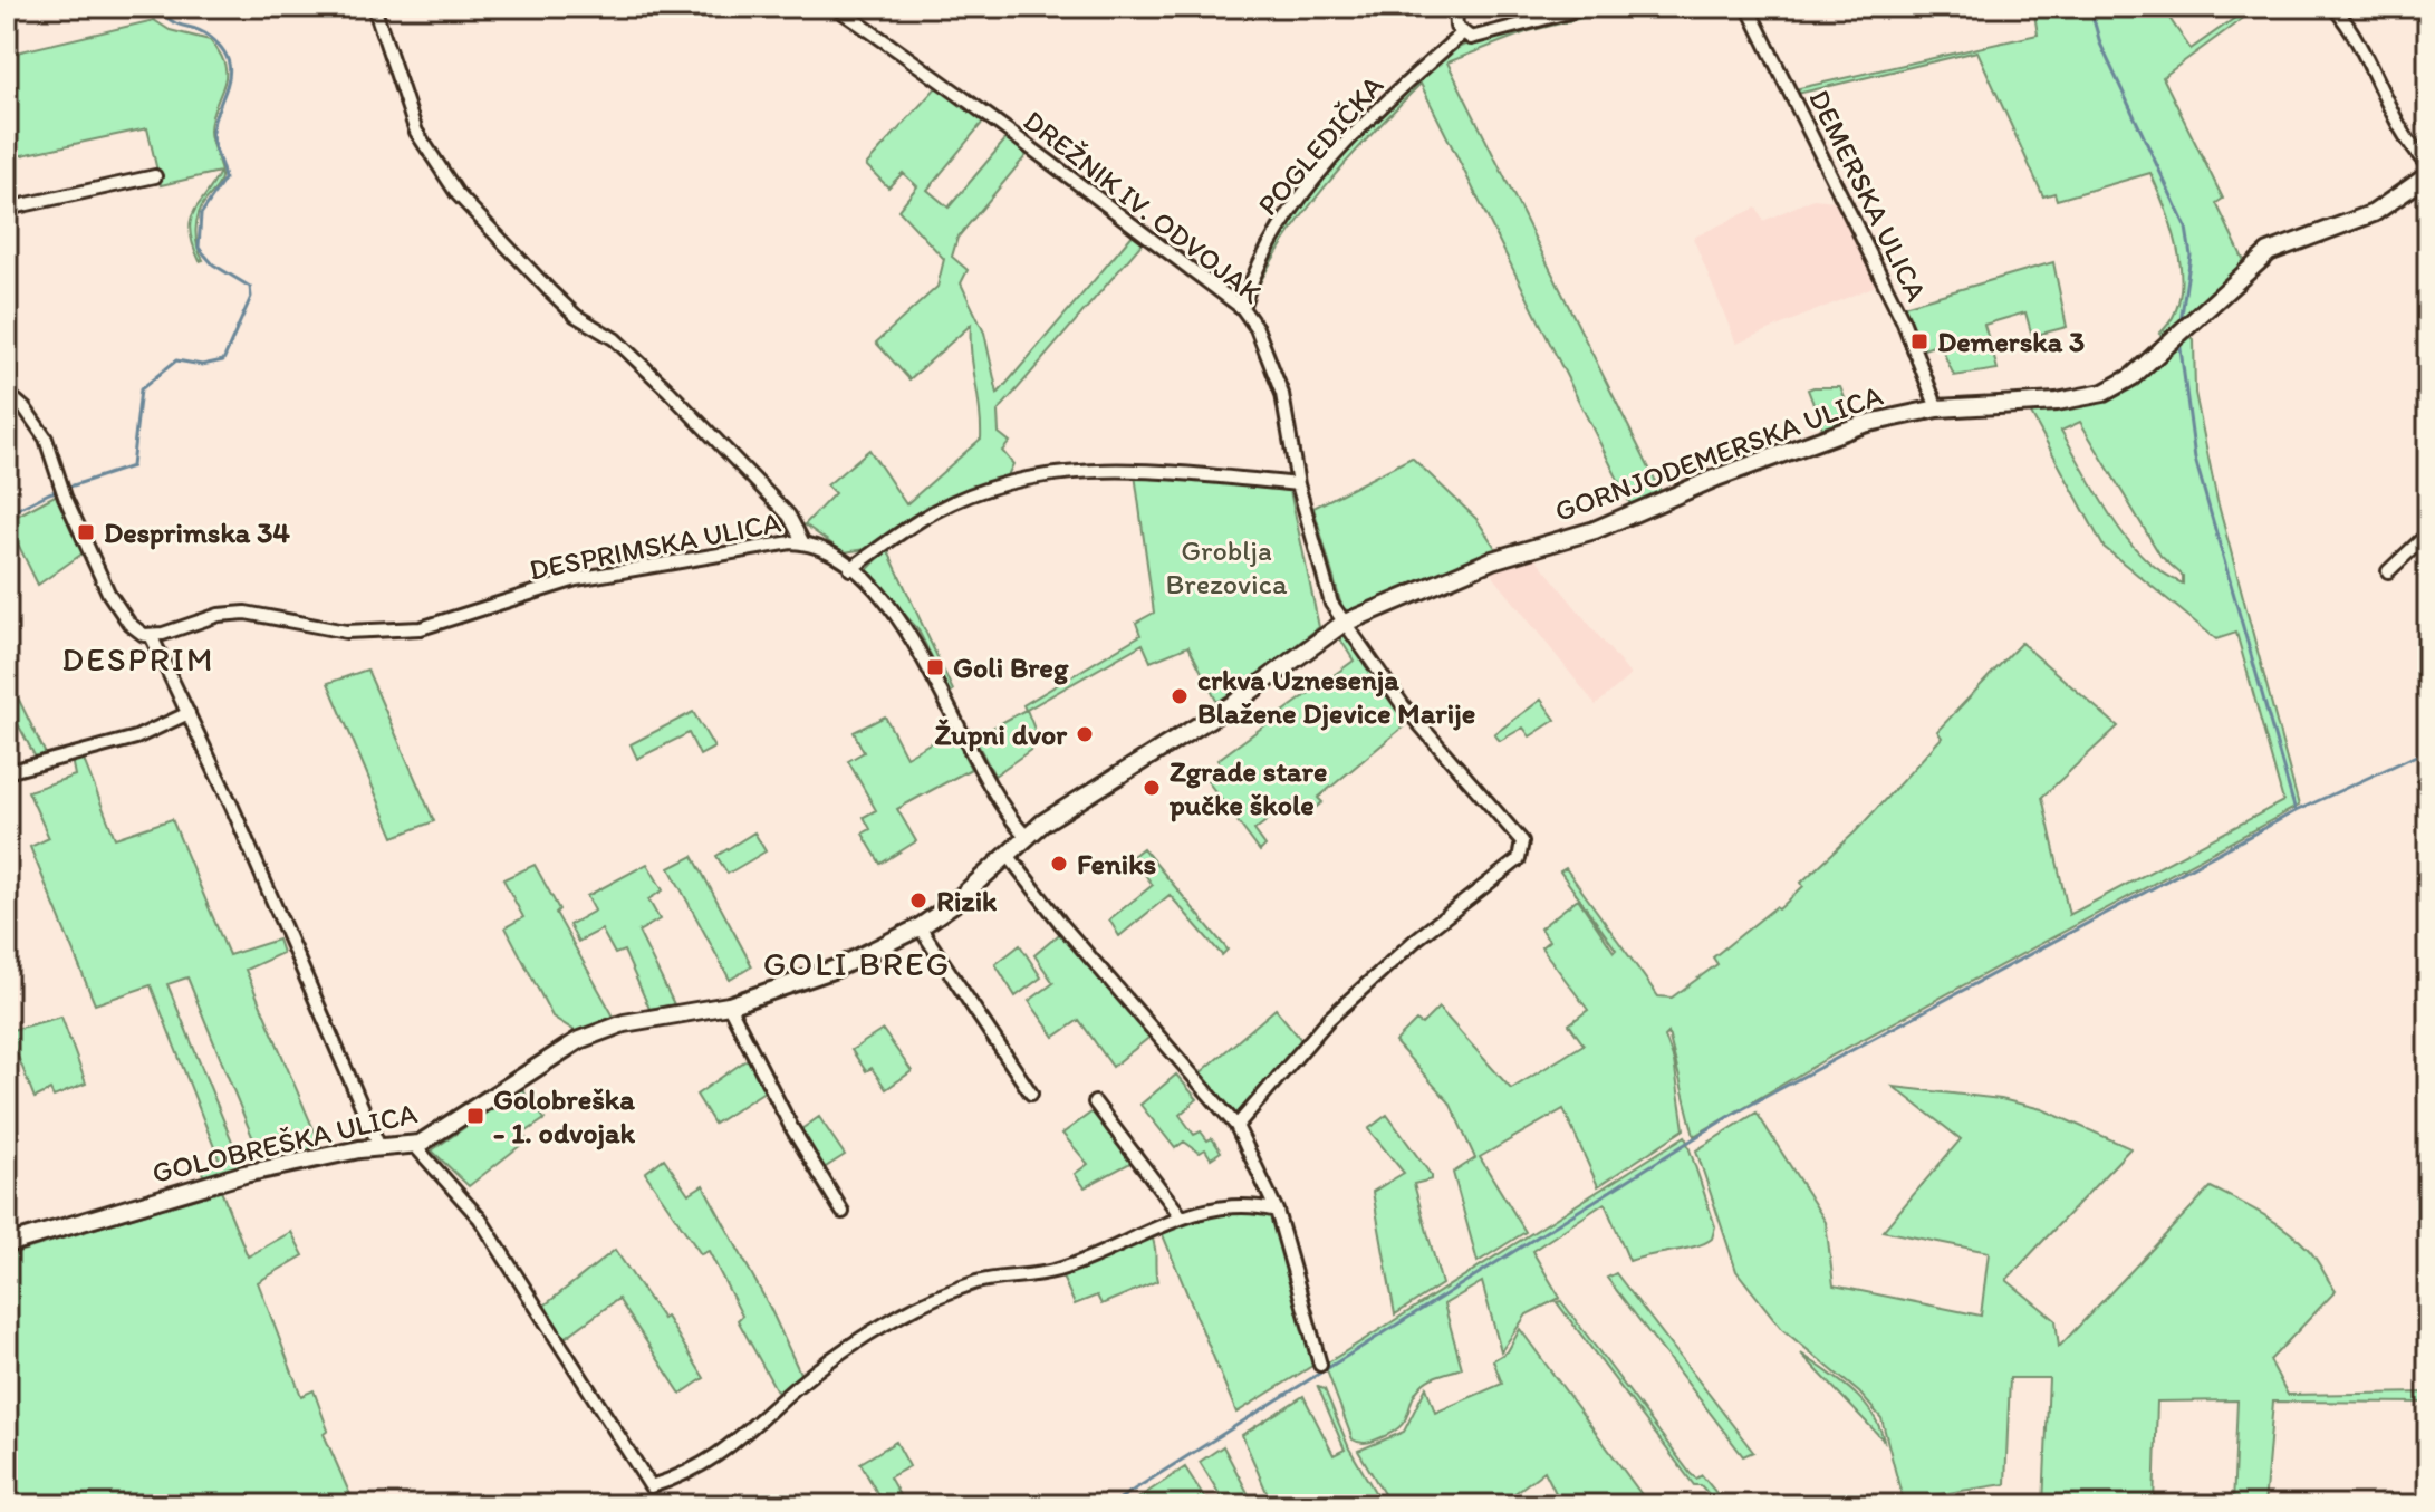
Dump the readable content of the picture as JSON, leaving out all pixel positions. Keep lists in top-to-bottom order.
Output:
{
  "streets": {
    "street": [
      "POGLEDIČKA",
      "DEMERSKA ULICA",
      "DREŽNIK IV. ODVOJAK",
      "GORNJODEMERSKA ULICA",
      "DESPRIMSKA ULICA",
      "GOLOBREŠKA ULICA"
    ]
  },
  "crossings": [
    ["POGLEDIČKA", "DREŽNIK IV. ODVOJAK"],
    ["DEMERSKA ULICA", "GORNJODEMERSKA ULICA"],
    ["DREŽNIK IV. ODVOJAK", "GORNJODEMERSKA ULICA"],
    ["DREŽNIK IV. ODVOJAK", "GOLOBREŠKA ULICA"],
    ["GORNJODEMERSKA ULICA", "GOLOBREŠKA ULICA"],
    ["DESPRIMSKA ULICA", "GOLOBREŠKA ULICA"]
  ],
  "districts": ["DESPRIM", "GOLI BREG"],
  "parks": ["Groblja Brezovica"],
  "places": {
    "transit": [
      "Demerska 3",
      "Desprimska 34",
      "Goli Breg",
      "Golobreška - 1. odvojak"
    ],
    "other": [
      "crkva Uznesenja Blažene Djevice Marije",
      "Župni dvor",
      "Zgrade stare pučke škole",
      "Feniks",
      "Rizik"
    ]
  }
}
